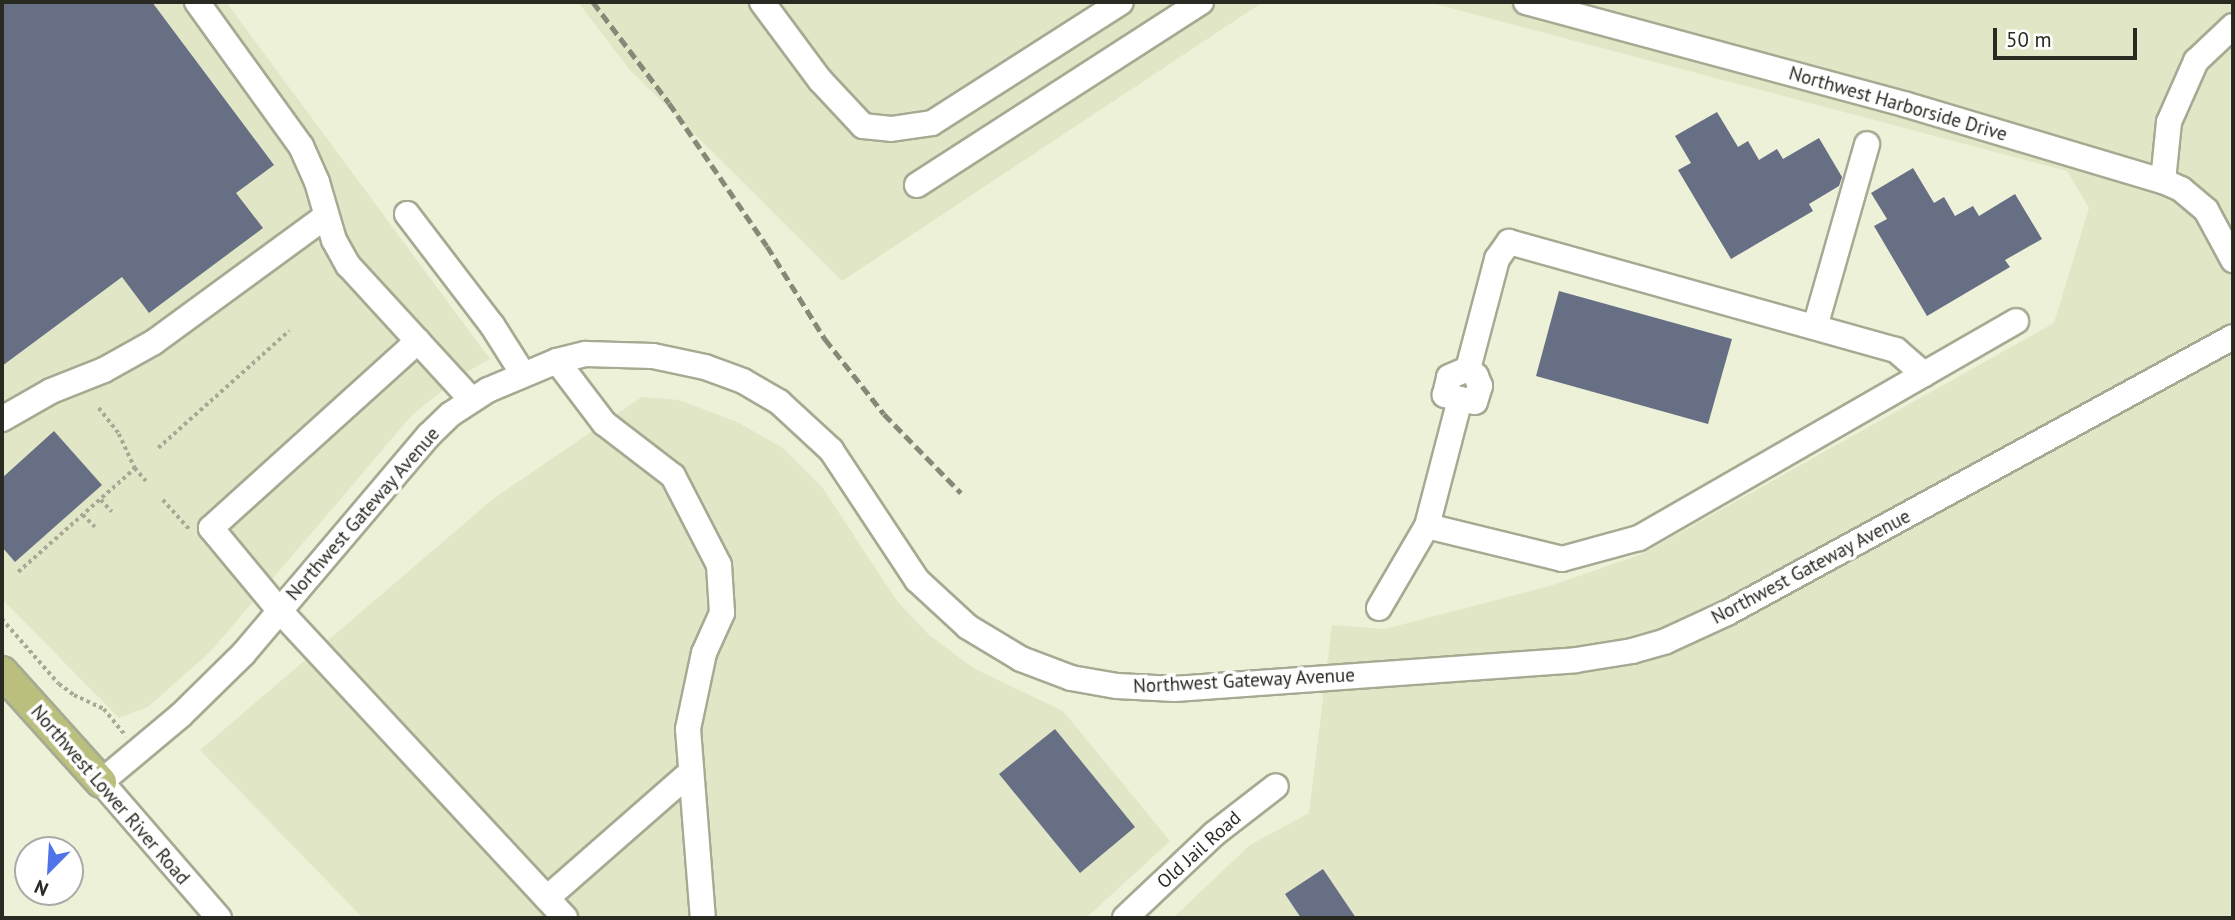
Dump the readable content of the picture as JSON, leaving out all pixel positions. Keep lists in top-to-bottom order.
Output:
{
  "streets": {
    "main road": ["Northwest Lower River Road"],
    "street": ["Northwest Harborside Drive", "Northwest Gateway Avenue", "Old Jail Road"]
  },
  "crossings": [
    ["Northwest Gateway Avenue", "Northwest Lower River Road"]
  ],
  "scale_bar": "50 m",
  "north": "bottom left"
}
